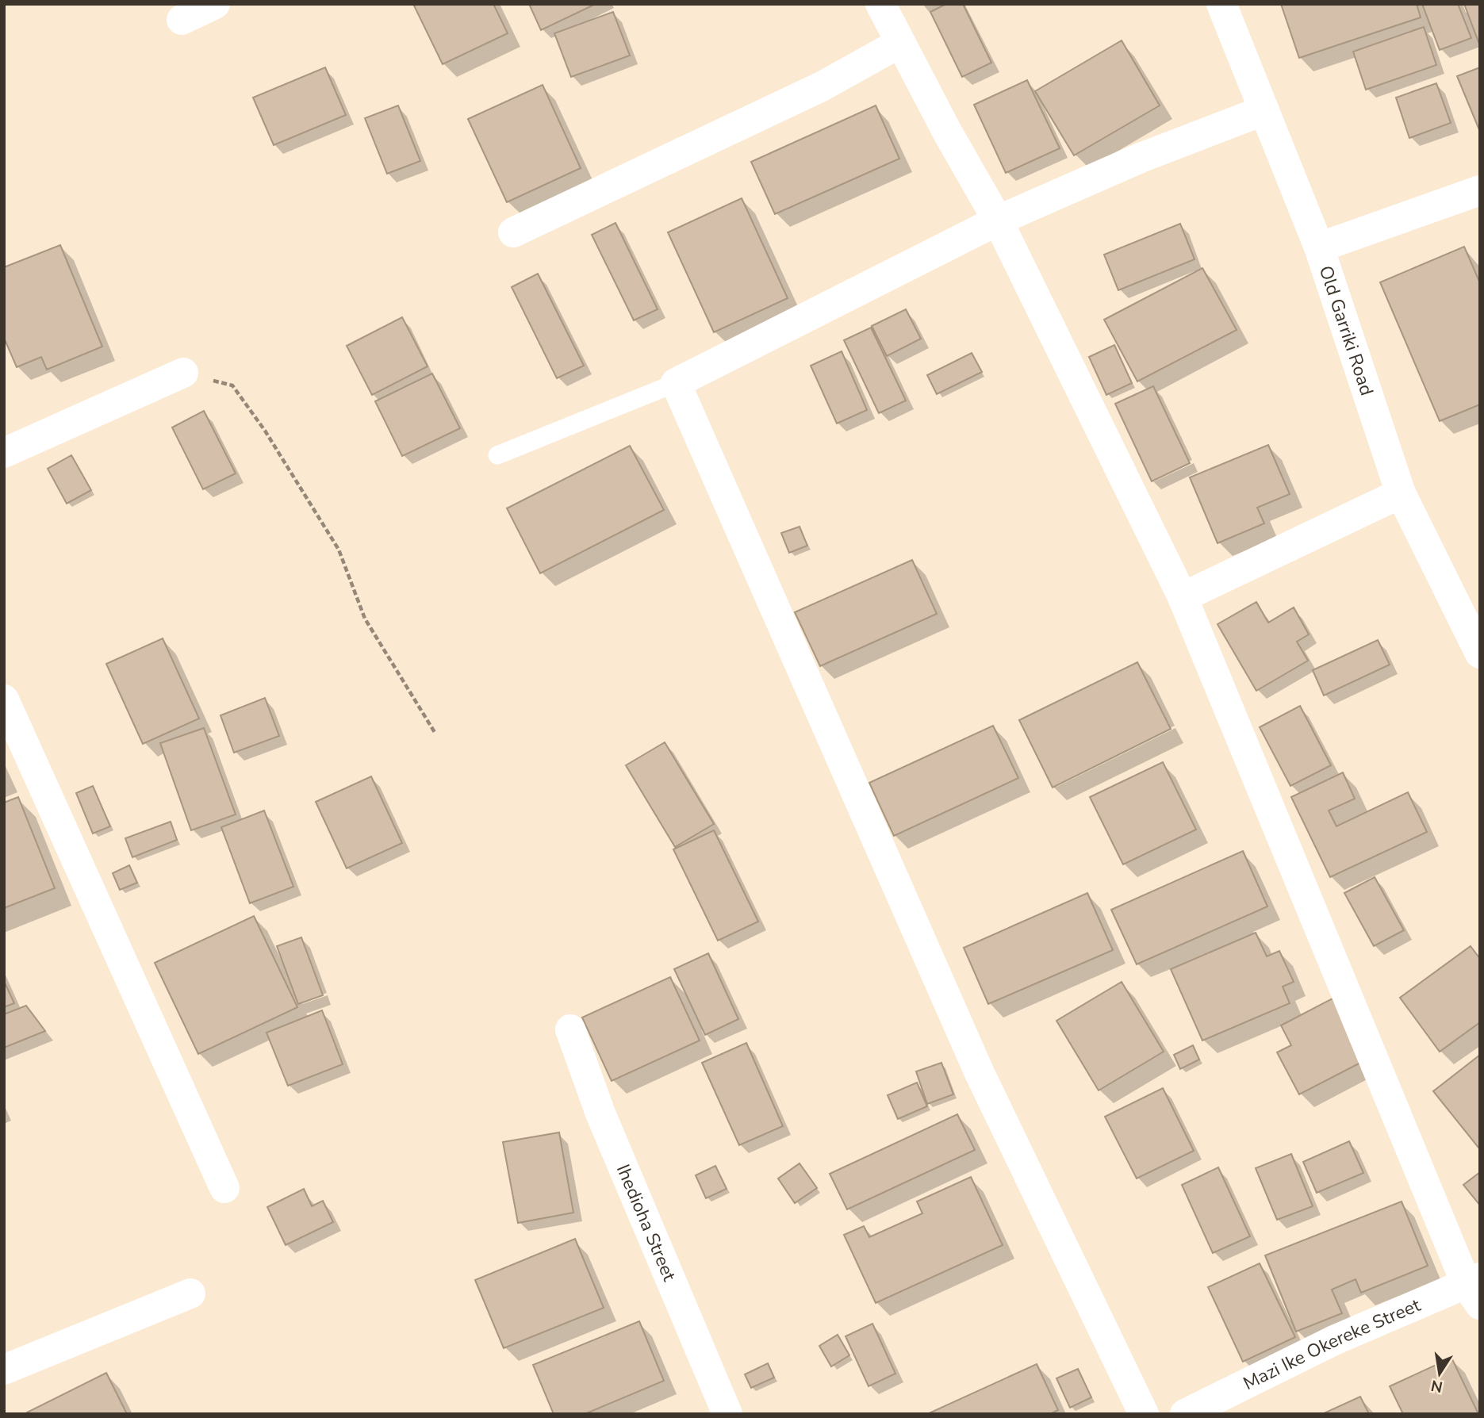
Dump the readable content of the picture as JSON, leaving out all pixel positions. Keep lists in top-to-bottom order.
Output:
{
  "streets": {
    "street": ["Old Garriki Road", "Ihedioha Street", "Mazi Ike Okereke Street"]
  },
  "north": "bottom"
}
